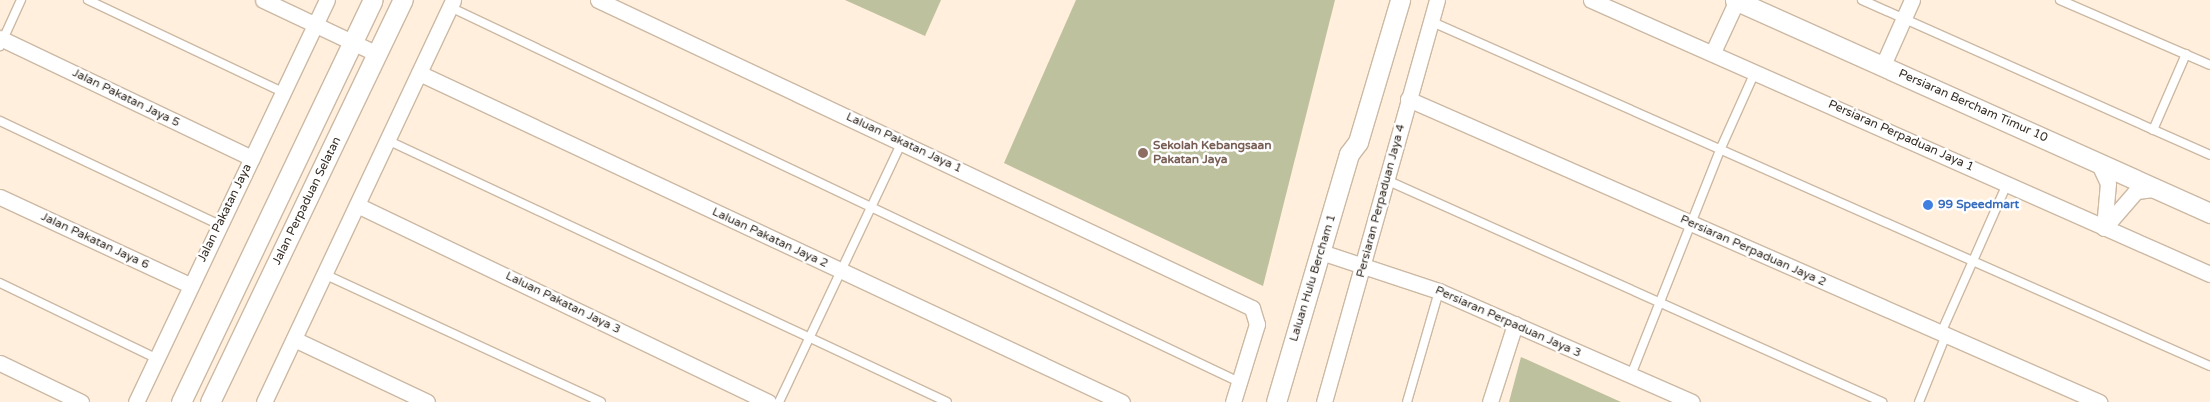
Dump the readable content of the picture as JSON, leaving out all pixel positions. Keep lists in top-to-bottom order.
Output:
{
  "streets": {
    "street": [
      "Jalan Pakatan Jaya 5",
      "Persiaran Bercham Timur 10",
      "Persiaran Perpaduan Jaya 1",
      "Laluan Pakatan Jaya 1",
      "Jalan Perpaduan Selatan",
      "Persiaran Perpaduan Jaya 4",
      "Jalan Pakatan Jaya",
      "Laluan Pakatan Jaya 2",
      "Jalan Pakatan Jaya 6",
      "Persiaran Perpaduan Jaya 2",
      "Laluan Hulu Bercham 1",
      "Laluan Pakatan Jaya 3",
      "Persiaran Perpaduan Jaya 3"
    ]
  },
  "crossings": [
    ["Jalan Pakatan Jaya 5", "Jalan Pakatan Jaya"],
    ["Persiaran Perpaduan Jaya 4", "Persiaran Perpaduan Jaya 2"],
    ["Persiaran Perpaduan Jaya 4", "Persiaran Perpaduan Jaya 3"],
    ["Jalan Pakatan Jaya", "Jalan Pakatan Jaya 6"],
    ["Laluan Hulu Bercham 1", "Persiaran Perpaduan Jaya 3"]
  ],
  "places": ["Sekolah Kebangsaan Pakatan Jaya", "99 Speedmart"]
}
